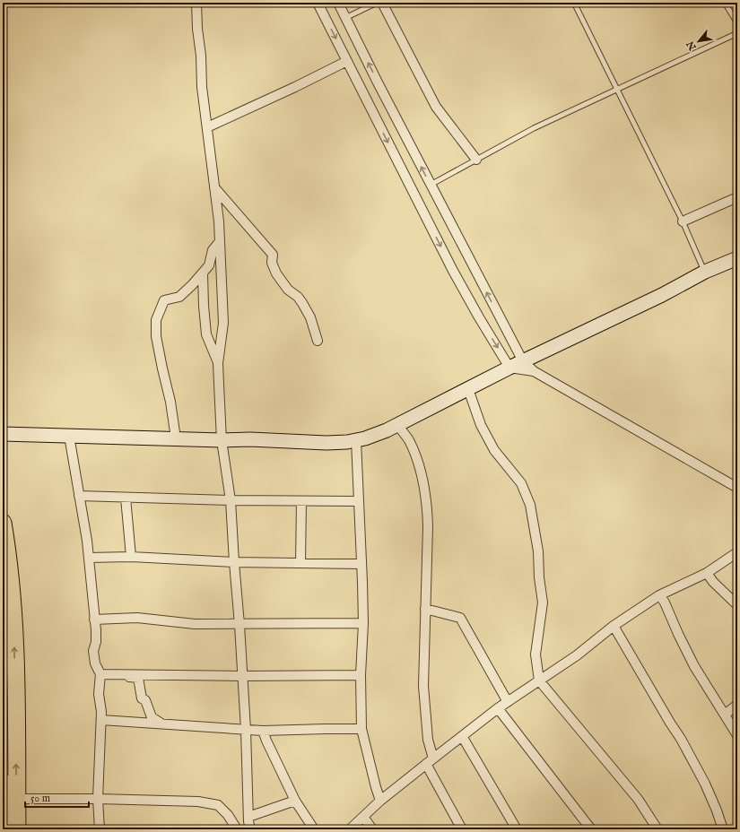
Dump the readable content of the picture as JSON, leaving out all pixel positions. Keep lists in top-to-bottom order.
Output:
{
  "scale_bar": "50 m",
  "north": "bottom left"
}
